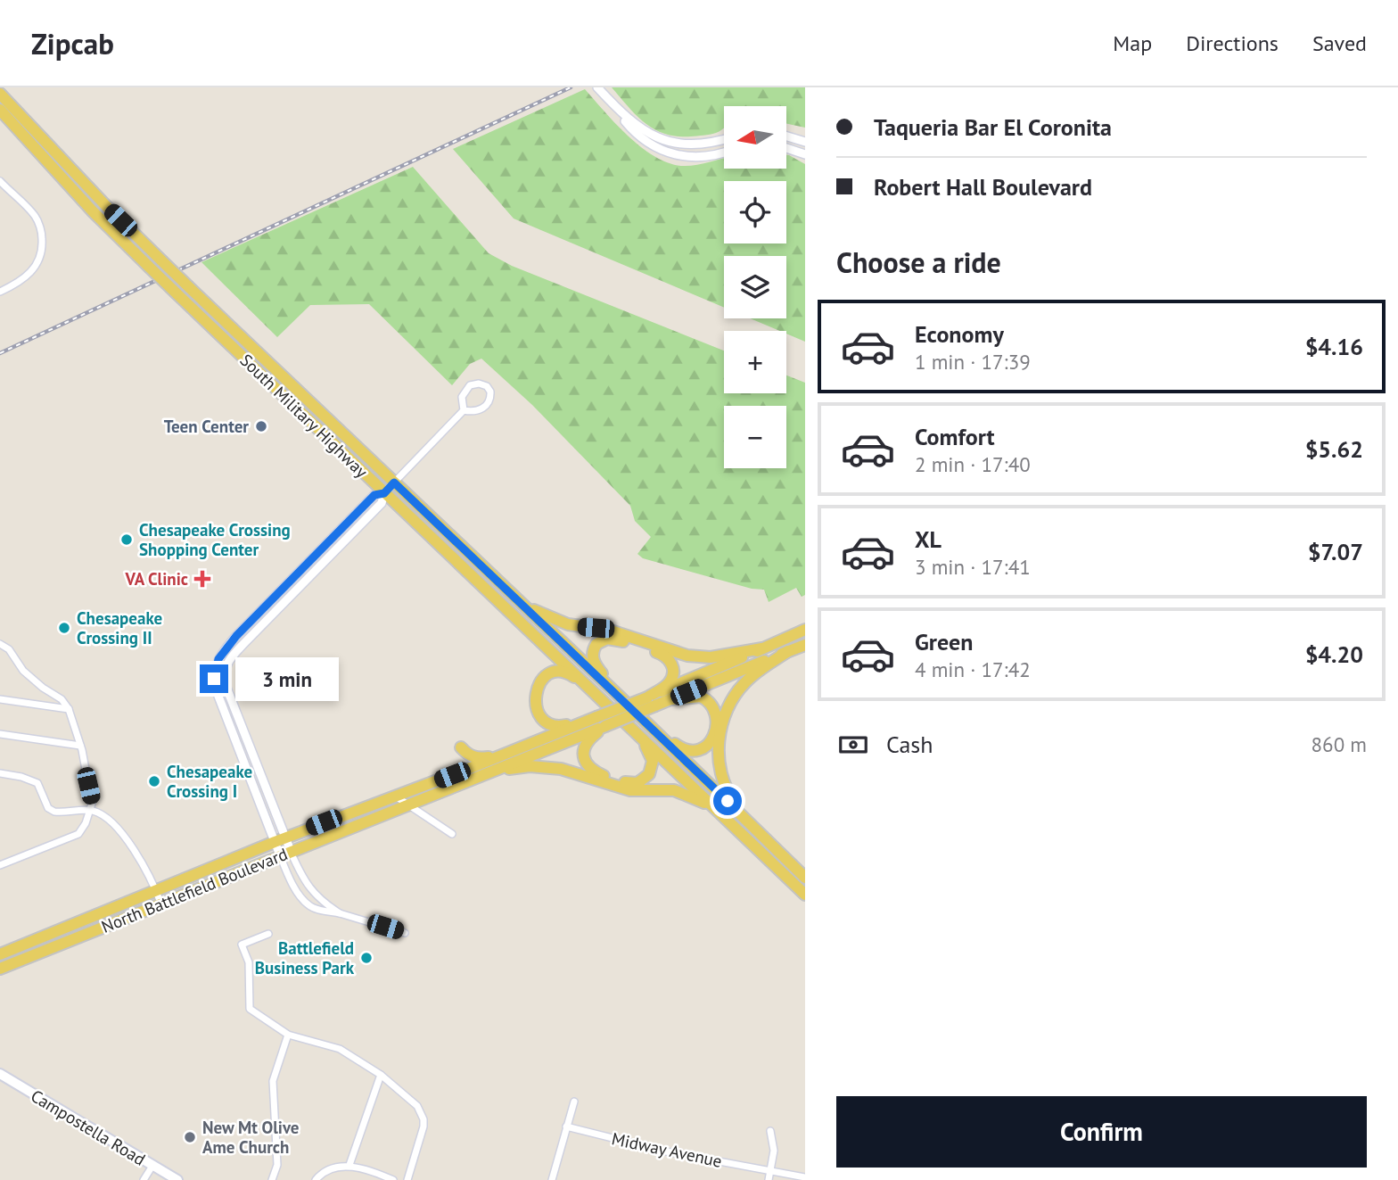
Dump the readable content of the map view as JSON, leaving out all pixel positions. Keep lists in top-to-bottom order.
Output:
{
  "streets": {
    "main road": ["South Military Highway", "North Battlefield Boulevard", "Campostella Road"],
    "street": ["Midway Avenue"]
  },
  "places": {
    "other": [
      "Teen Center",
      "Chesapeake Crossing Shopping Center",
      "Chesapeake Crossing II",
      "Chesapeake Crossing I",
      "Battlefield Business Park",
      "New Mt Olive Ame Church"
    ],
    "health": ["VA Clinic"]
  },
  "north": "left",
  "page": {
    "header": "Zipcab",
    "nav": ["Map", "Directions", "Saved"],
    "banner": ["Taqueria Bar El Coronita", "Robert Hall Boulevard"],
    "map_buttons": ["+", "−"],
    "heading": "Choose a ride",
    "list": [
      {
        "name": "Economy",
        "note": "1 min · 17:39",
        "value": "$4.16"
      },
      {
        "name": "Comfort",
        "note": "2 min · 17:40",
        "value": "$5.62"
      },
      {
        "name": "XL",
        "note": "3 min · 17:41",
        "value": "$7.07"
      },
      {
        "name": "Green",
        "note": "4 min · 17:42",
        "value": "$4.20"
      }
    ],
    "bubble": "3 min",
    "pay": ["Cash", "860 m"],
    "buttons": "Confirm"
  }
}
